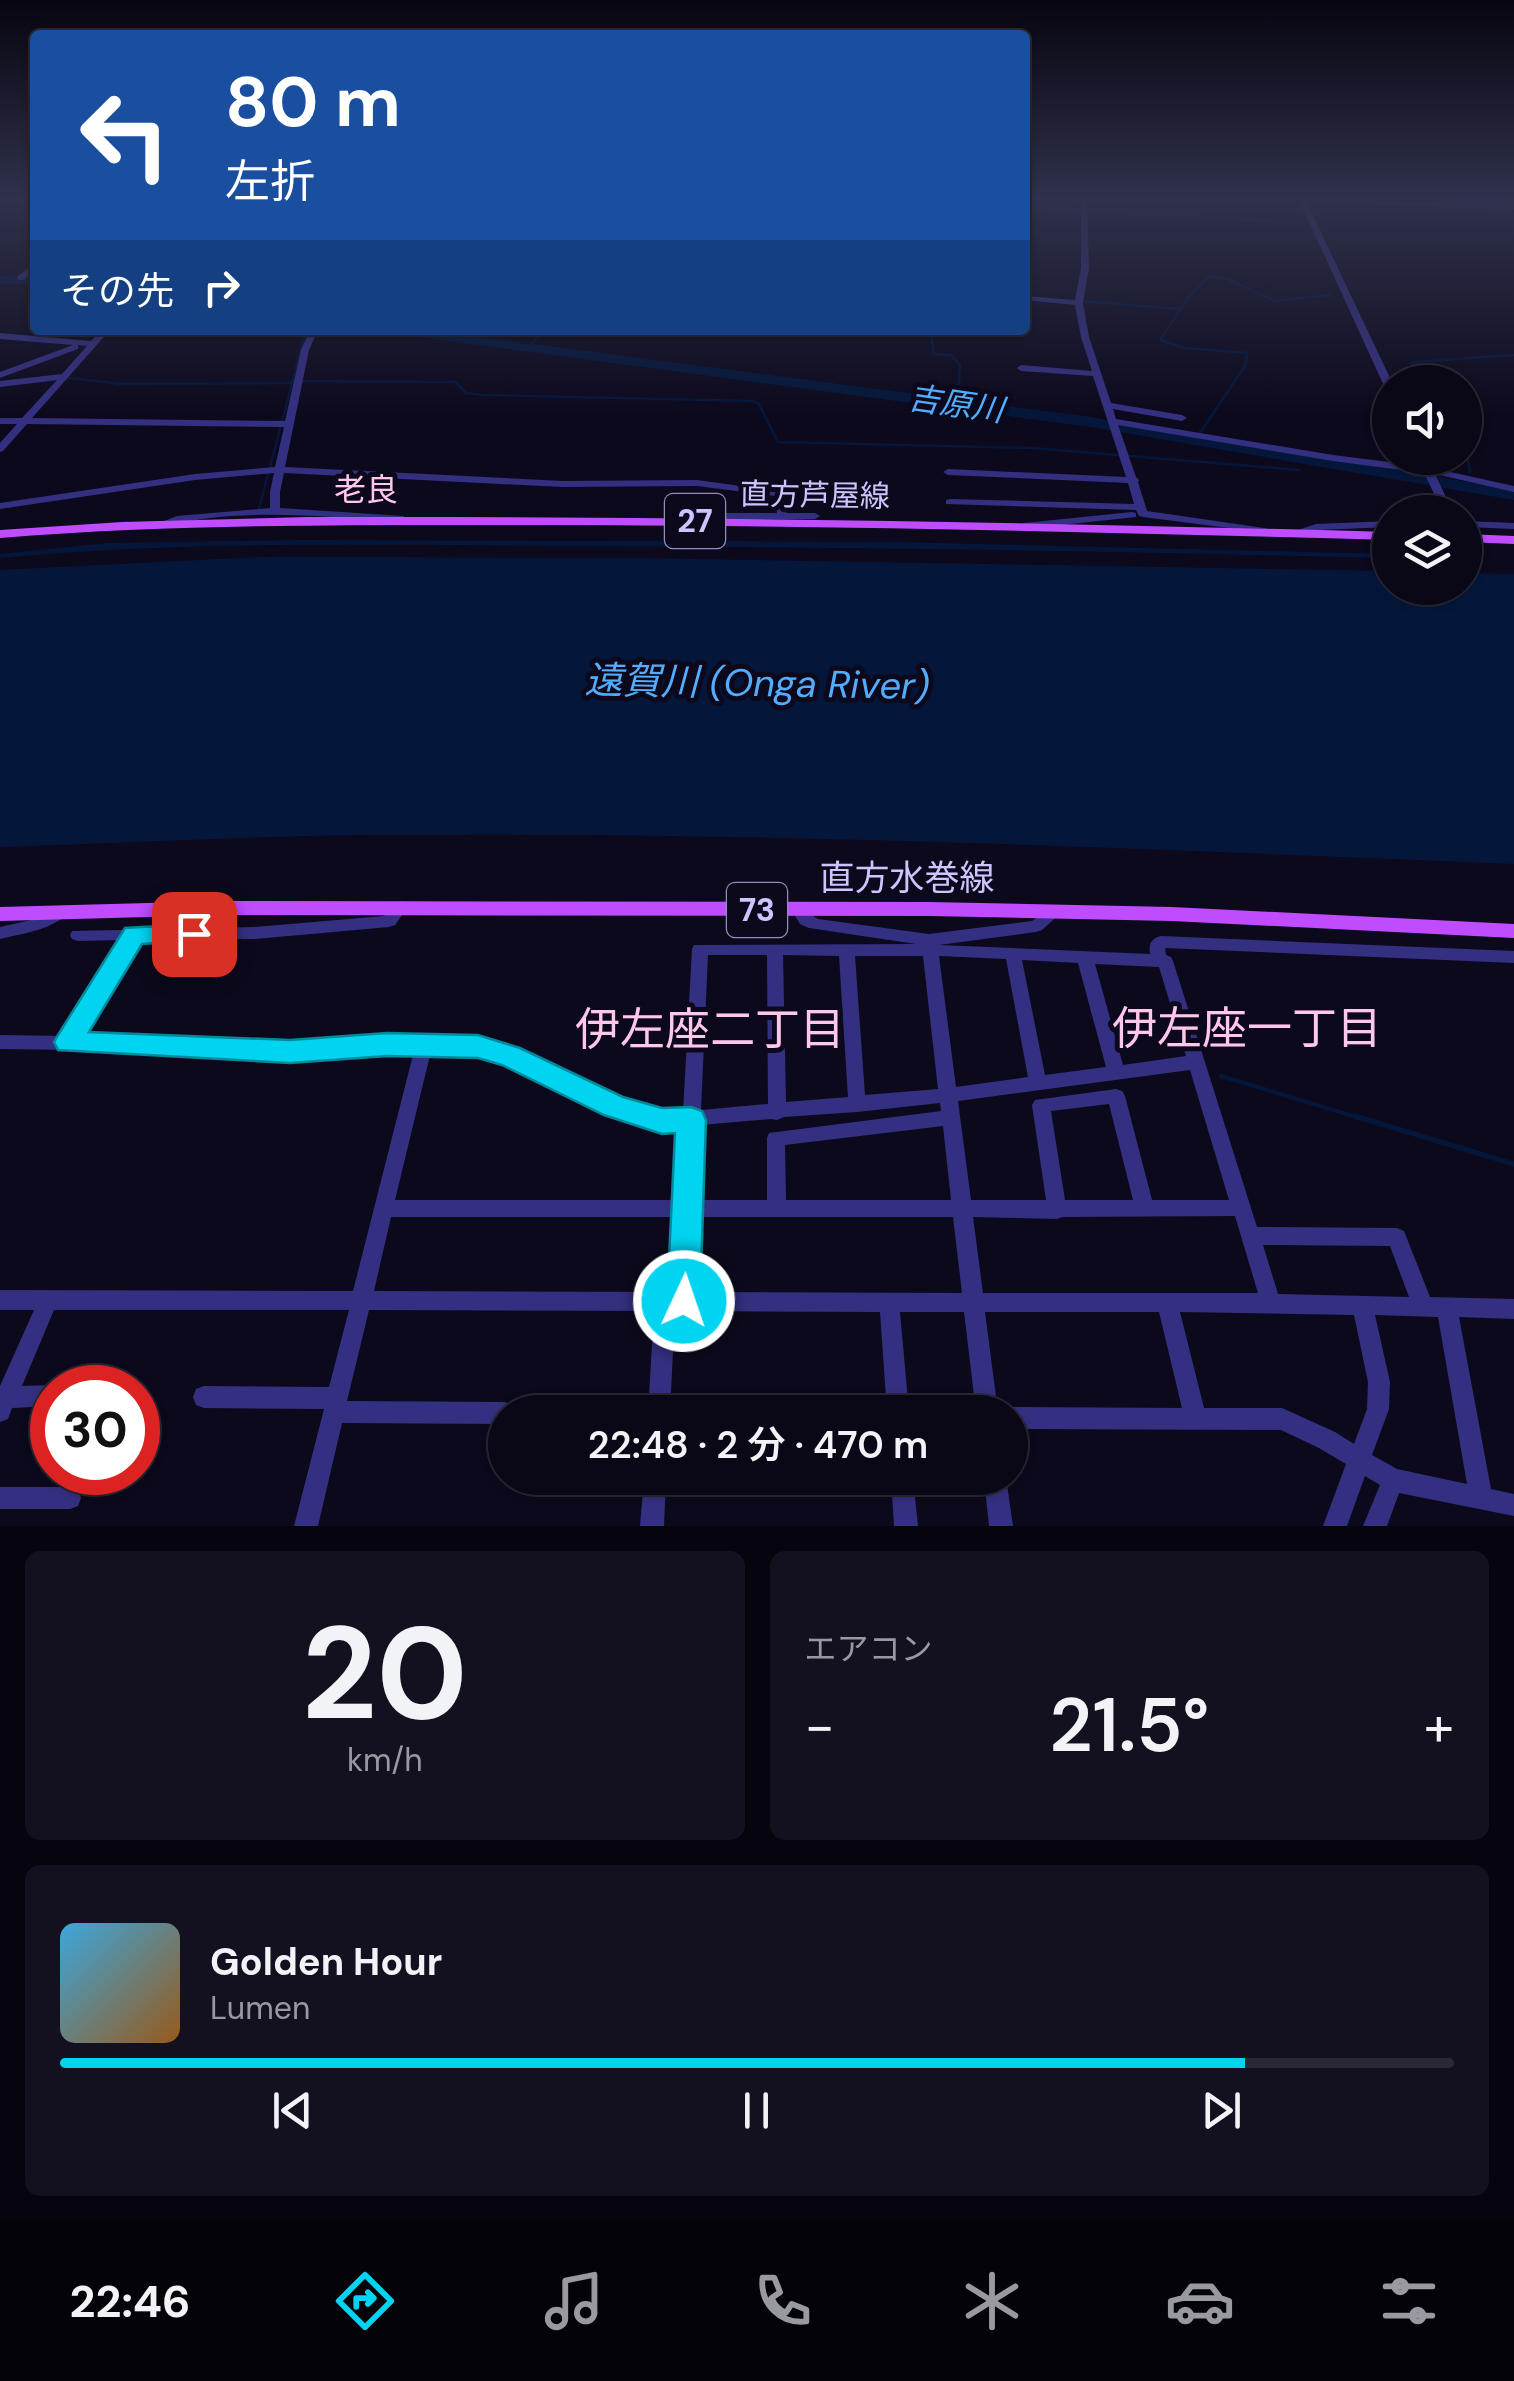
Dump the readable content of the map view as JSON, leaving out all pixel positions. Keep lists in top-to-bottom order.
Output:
{
  "streets": {
    "main road": [
      "直方芦屋線",
      "27",
      "直方水巻線",
      "73"
    ]
  },
  "districts": ["老良", "伊左座一丁目", "伊左座二丁目"],
  "water": ["吉原川", "遠賀川 (Onga River)"],
  "page": {
    "turn": ["80 m", "左折"],
    "then": "その先",
    "limit": "30",
    "trip": "22:48 · 2 分 · 470 m",
    "tile": [
      ["20", "km/h"],
      "エアコン"
    ],
    "heat": ["−", "21.5°", "+"],
    "song": ["Golden Hour", "Lumen"],
    "tabs": "22:46"
  }
}
